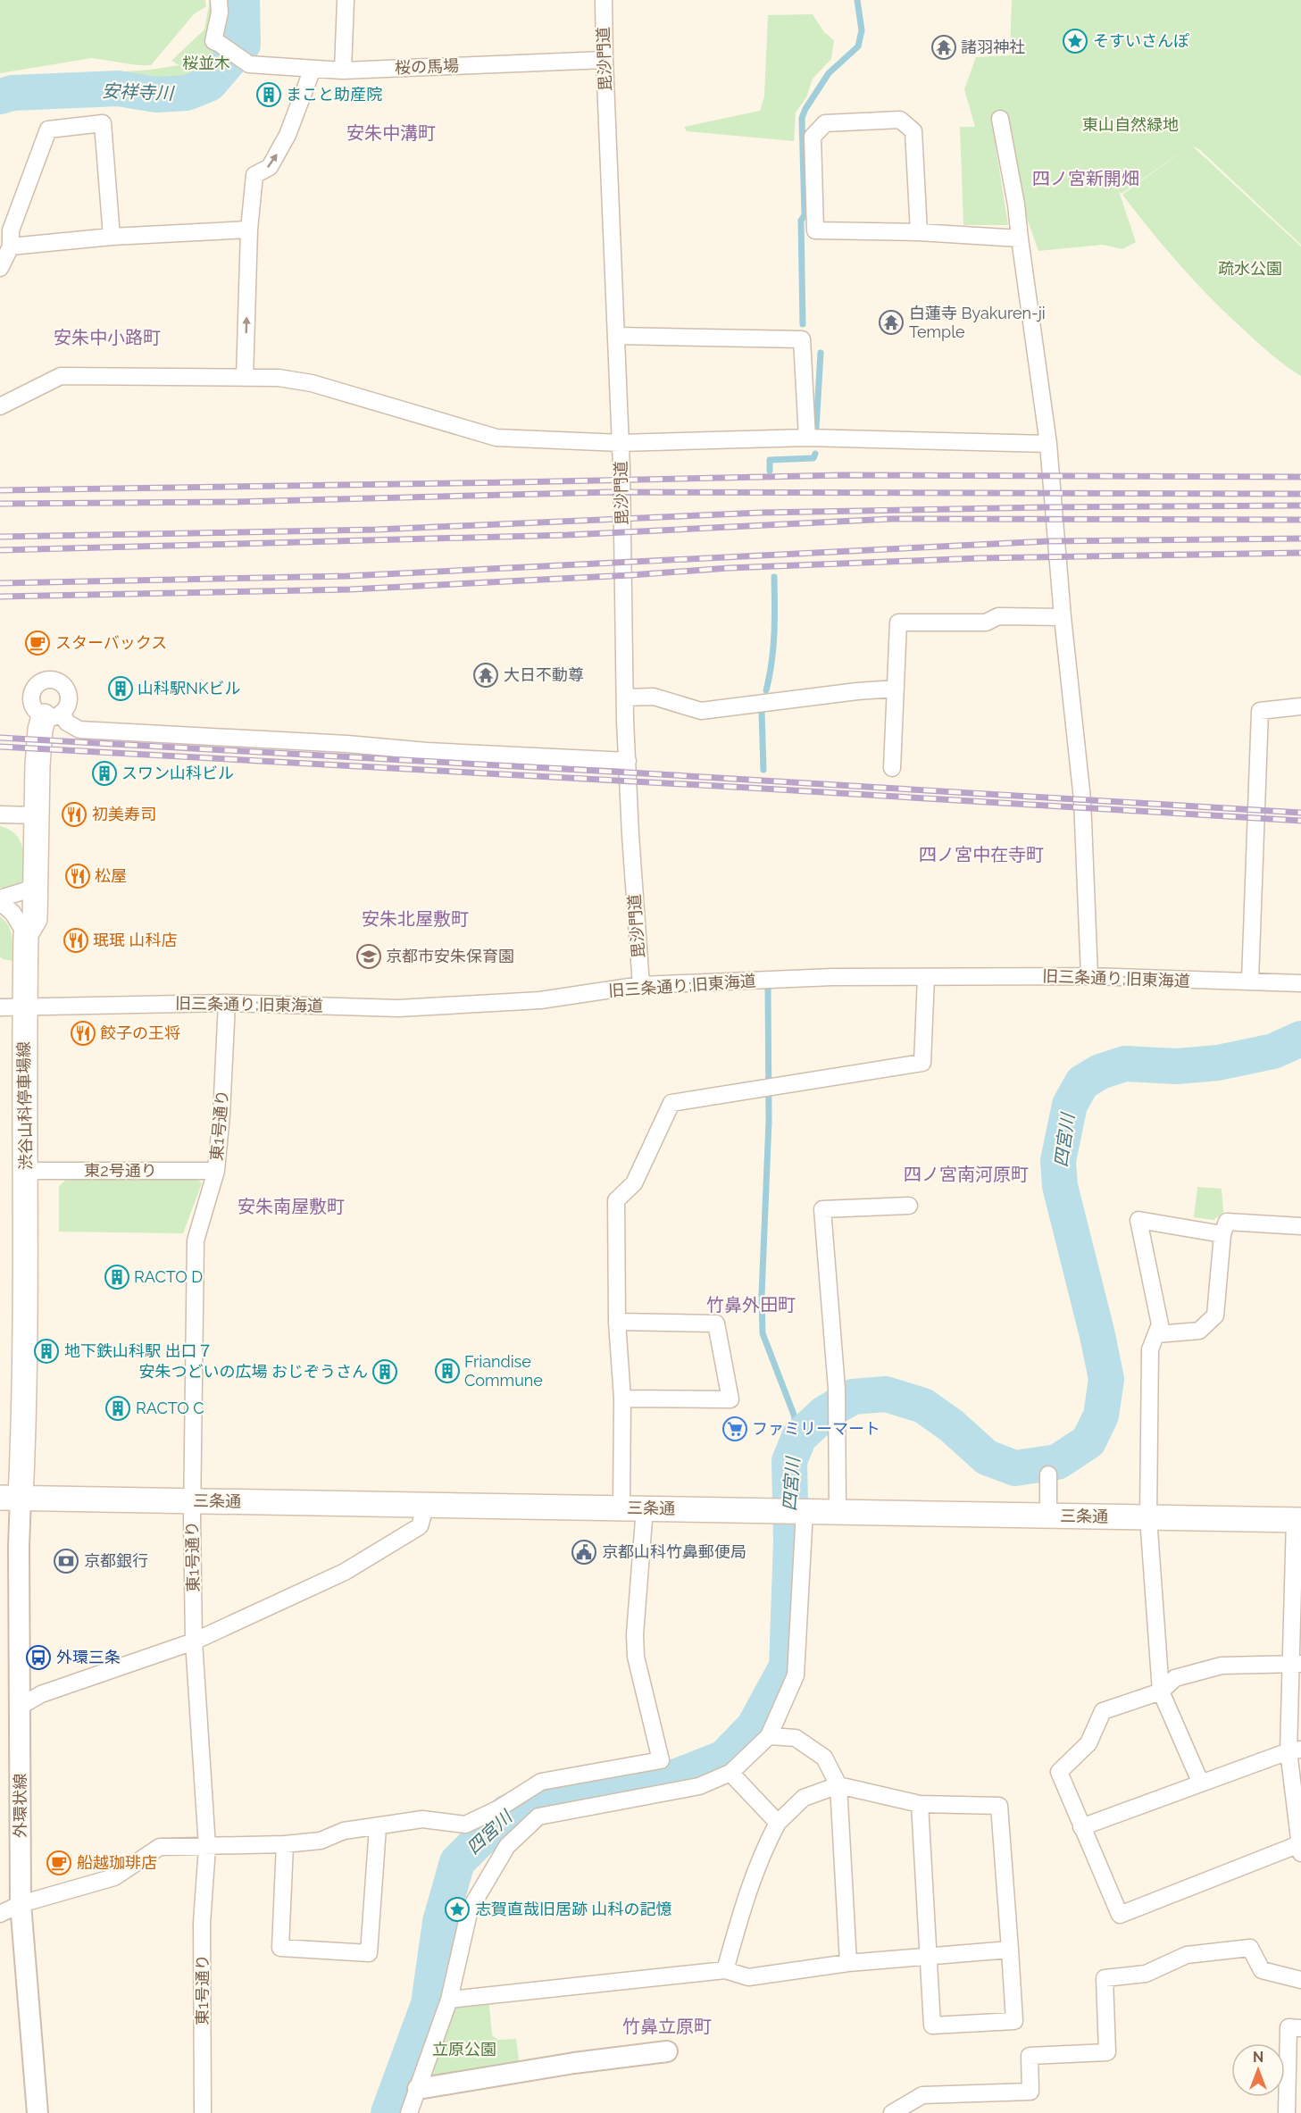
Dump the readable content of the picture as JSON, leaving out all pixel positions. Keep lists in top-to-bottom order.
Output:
{
  "streets": {
    "main road": ["渋谷山科停車場線", "三条通"],
    "street": [
      "毘沙門道",
      "桜の馬場",
      "旧三条通り;旧東海道",
      "東1号通り",
      "東2号通り",
      "外環状線"
    ]
  },
  "crossings": [
    ["毘沙門道", "桜の馬場"],
    ["毘沙門道", "旧三条通り;旧東海道"],
    ["旧三条通り;旧東海道", "渋谷山科停車場線"],
    ["旧三条通り;旧東海道", "東1号通り"],
    ["渋谷山科停車場線", "東2号通り"],
    ["渋谷山科停車場線", "三条通"],
    ["渋谷山科停車場線", "外環状線"],
    ["東1号通り", "東2号通り"],
    ["東1号通り", "三条通"],
    ["三条通", "外環状線"]
  ],
  "districts": [
    "安朱中溝町",
    "四ノ宮新開畑",
    "安朱中小路町",
    "四ノ宮中在寺町",
    "安朱北屋敷町",
    "四ノ宮南河原町",
    "安朱南屋敷町",
    "竹鼻外田町",
    "竹鼻立原町"
  ],
  "water": ["安祥寺川", "四宮川"],
  "parks": [
    "桜並木",
    "東山自然緑地",
    "疏水公園",
    "立原公園"
  ],
  "places": {
    "place": ["そすいさんぽ", "志賀直哉旧居跡 山科の記憶"],
    "temple": ["諸羽神社", "白蓮寺 Byakuren-ji Temple", "大日不動尊"],
    "building": [
      "まこと助産院",
      "山科駅NKビル",
      "スワン山科ビル",
      "RACTO D",
      "地下鉄山科駅 出口７",
      "Friandise Commune",
      "安朱つどいの広場 おじぞうさん",
      "RACTO C"
    ],
    "cafe": ["スターバックス", "船越珈琲店"],
    "restaurant": [
      "初美寿司",
      "松屋",
      "珉珉 山科店",
      "餃子の王将"
    ],
    "school or university": ["京都市安朱保育園"],
    "supermarket": ["ファミリーマート"],
    "public building": ["京都山科竹鼻郵便局"],
    "bank": ["京都銀行"],
    "bus stop": ["外環三条"]
  },
  "north": "top"
}
